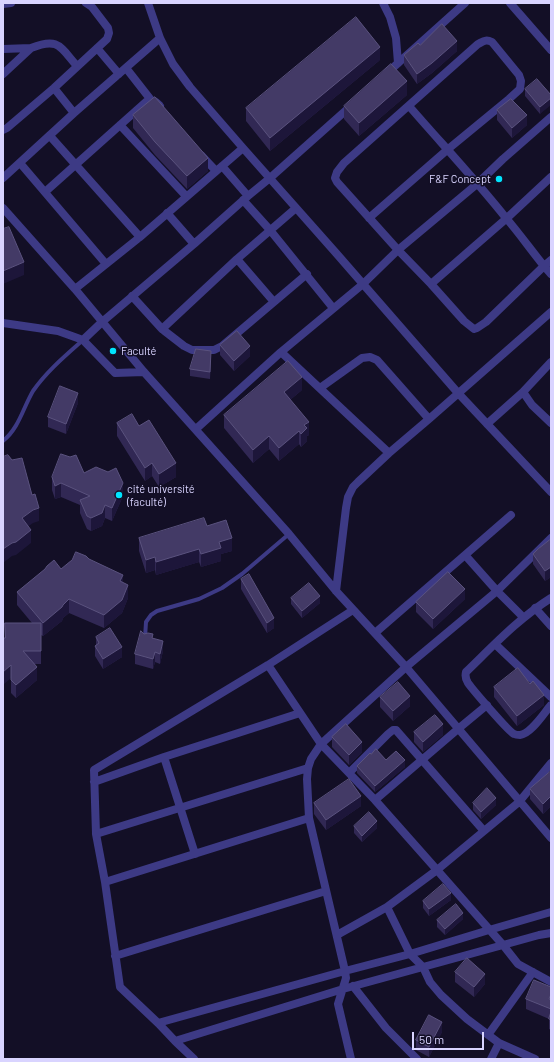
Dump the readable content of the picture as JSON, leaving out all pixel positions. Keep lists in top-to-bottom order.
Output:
{
  "places": ["F&F Concept", "Faculté", "cité université (faculté)"],
  "scale_bar": "50 m"
}
